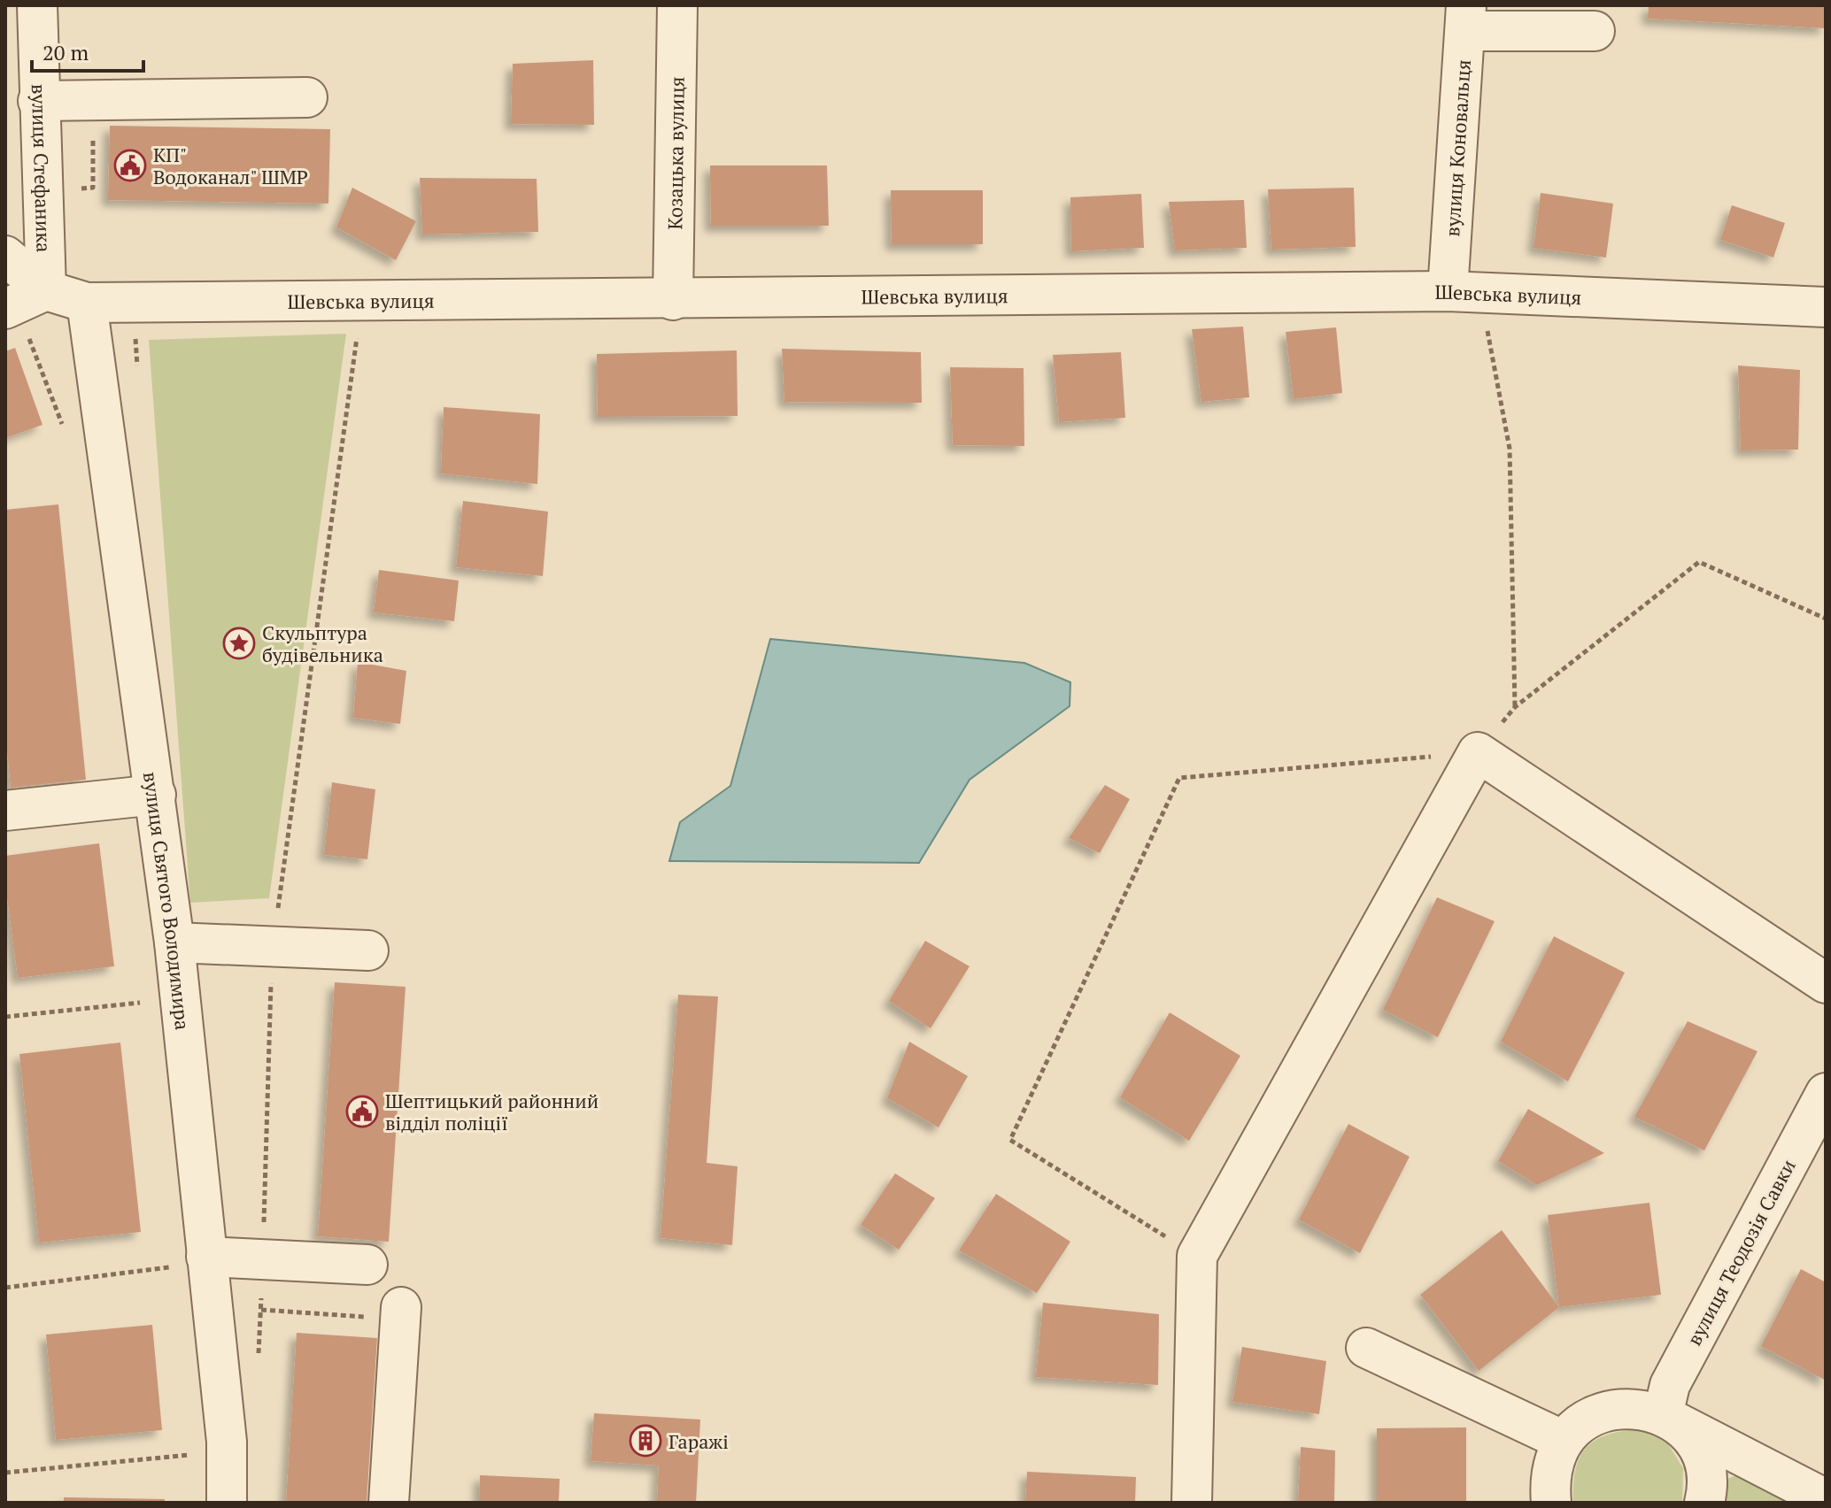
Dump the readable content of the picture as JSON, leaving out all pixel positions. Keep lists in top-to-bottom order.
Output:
{
  "streets": {
    "street": [
      "вулиця Коновальця",
      "Козацька вулиця",
      "вулиця Стефаника",
      "Шевська вулиця",
      "вулиця Святого Володимира",
      "вулиця Теодозія Савки"
    ]
  },
  "crossings": [
    ["вулиця Коновальця", "Шевська вулиця"],
    ["Козацька вулиця", "Шевська вулиця"],
    ["вулиця Стефаника", "Шевська вулиця"],
    ["Шевська вулиця", "вулиця Святого Володимира"]
  ],
  "places": {
    "public building": ["КП\" Водоканал\" ШМР", "Шептицький районний відділ поліції"],
    "place": ["Скульптура будівельника"],
    "building": ["Гаражі"]
  },
  "scale_bar": "20 m"
}
